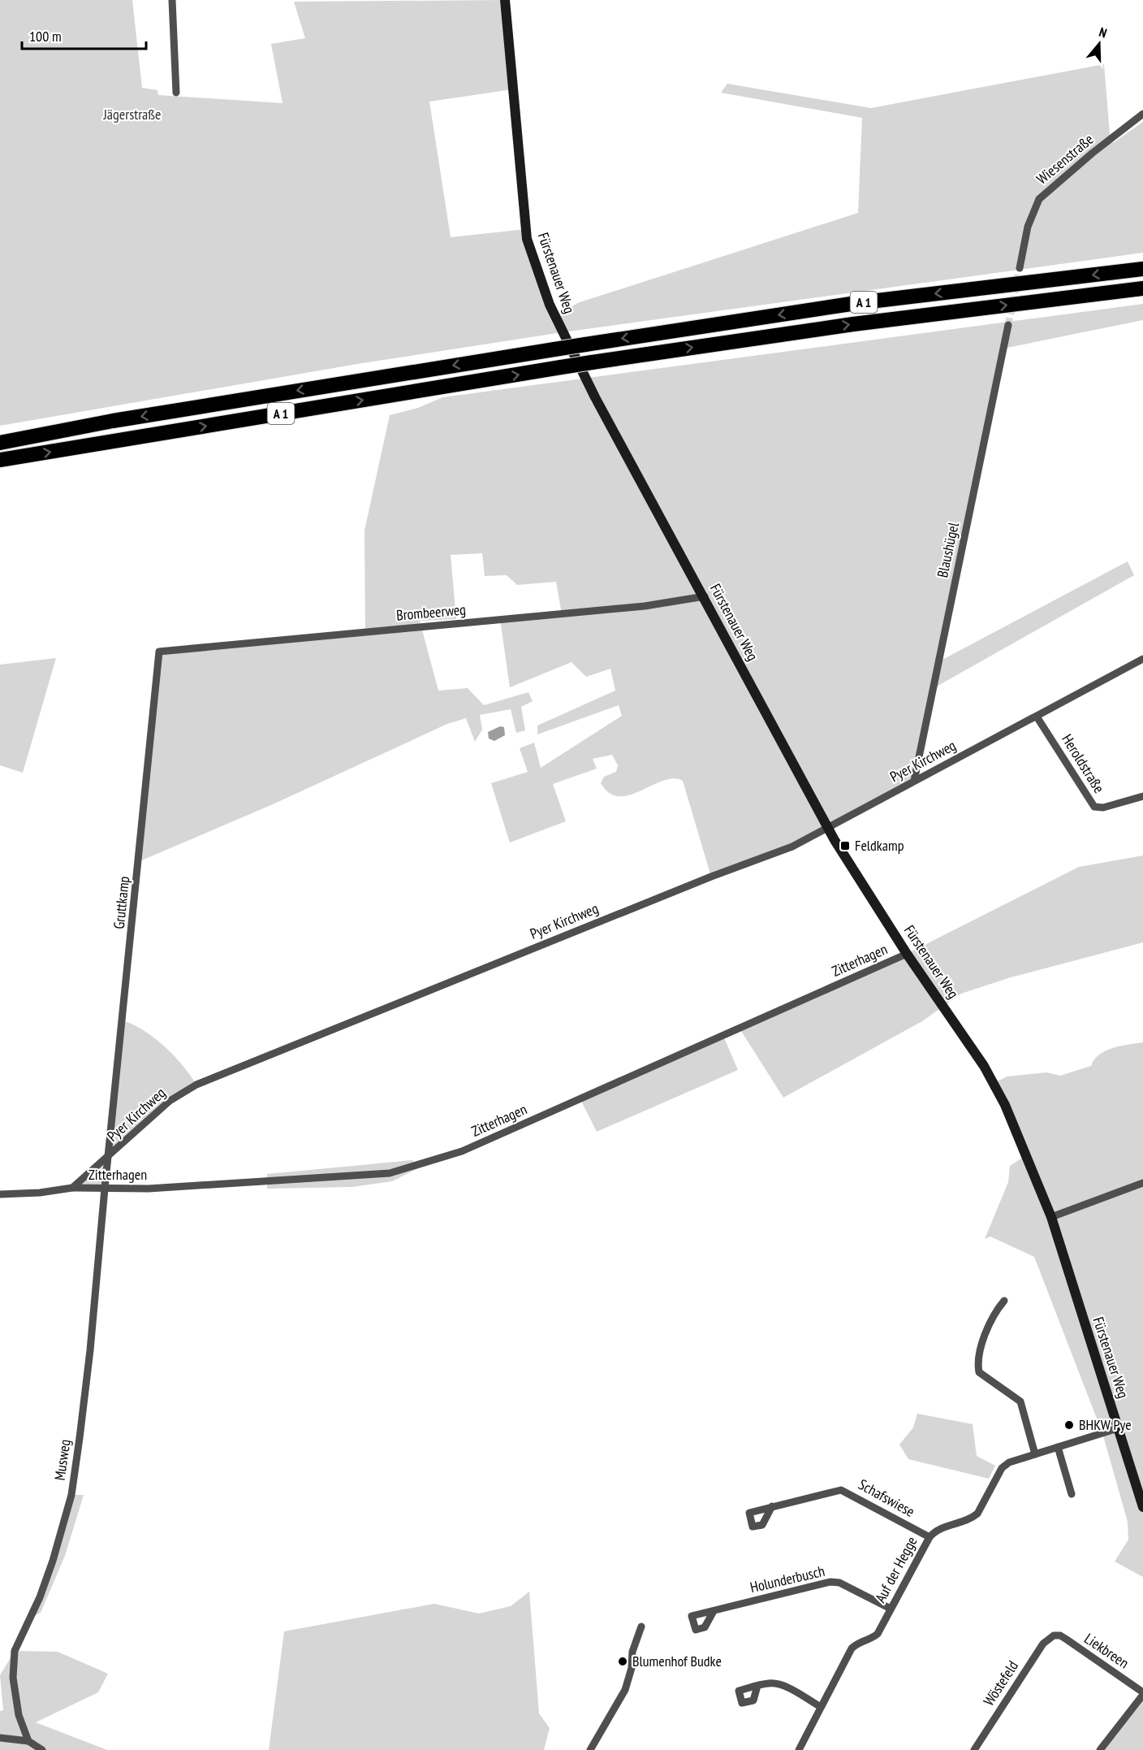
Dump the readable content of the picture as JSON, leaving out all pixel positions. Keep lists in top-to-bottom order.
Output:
{
  "streets": {
    "highway": ["A 1"],
    "street": [
      "Wiesenstraße",
      "Fürstenauer Weg",
      "Blaushügel",
      "Brombeerweg",
      "Pyer Kirchweg",
      "Heroldstraße",
      "Gruttkamp",
      "Zitterhagen",
      "Musweg",
      "Schafswiese",
      "Auf der Hegge",
      "Holunderbusch",
      "Liekbreen",
      "Wöstefeld"
    ]
  },
  "crossings": [
    ["Fürstenauer Weg", "Brombeerweg"],
    ["Fürstenauer Weg", "Pyer Kirchweg"],
    ["Fürstenauer Weg", "Zitterhagen"],
    ["Fürstenauer Weg", "Auf der Hegge"],
    ["Blaushügel", "Pyer Kirchweg"],
    ["Brombeerweg", "Gruttkamp"],
    ["Pyer Kirchweg", "Heroldstraße"],
    ["Pyer Kirchweg", "Gruttkamp"],
    ["Pyer Kirchweg", "Zitterhagen"],
    ["Pyer Kirchweg", "Musweg"],
    ["Gruttkamp", "Musweg"],
    ["Zitterhagen", "Musweg"],
    ["Schafswiese", "Auf der Hegge"],
    ["Auf der Hegge", "Holunderbusch"],
    ["Liekbreen", "Wöstefeld"]
  ],
  "parks": ["Jägerstraße"],
  "places": {
    "transit": ["Feldkamp"],
    "other": ["BHKW Pye", "Blumenhof Budke"]
  },
  "scale_bar": "100 m",
  "north": "top"
}
